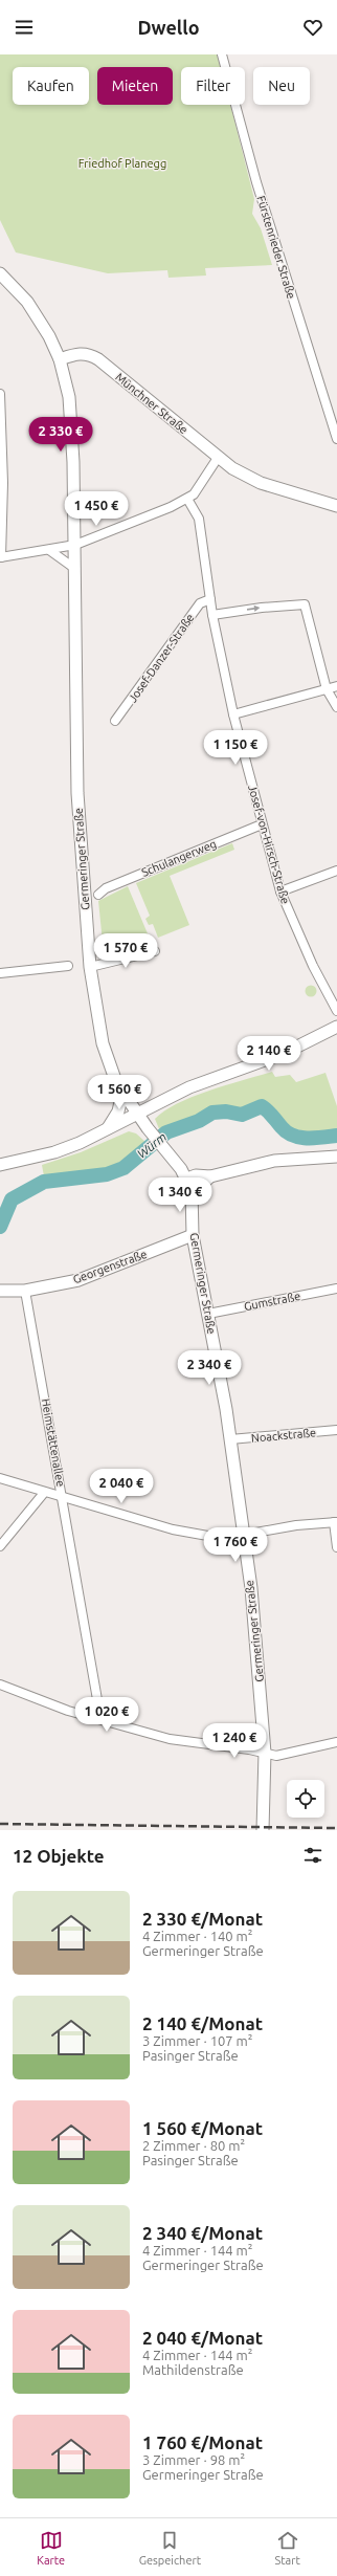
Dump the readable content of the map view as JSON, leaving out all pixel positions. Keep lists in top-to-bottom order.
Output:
{
  "streets": {
    "main road": ["Münchner Straße", "Germeringer Straße", "Georgenstraße"],
    "street": [
      "Fürstenrieder Straße",
      "Josef-Danzer-Straße",
      "Josef-von-Hirsch-Straße",
      "Schulangerweg",
      "Gumstraße",
      "Noackstraße",
      "Heimstättenallee"
    ]
  },
  "crossings": [
    ["Münchner Straße", "Germeringer Straße"],
    ["Josef-Danzer-Straße", "Josef-von-Hirsch-Straße"],
    ["Josef-von-Hirsch-Straße", "Schulangerweg"],
    ["Germeringer Straße", "Georgenstraße"],
    ["Germeringer Straße", "Gumstraße"],
    ["Germeringer Straße", "Noackstraße"],
    ["Georgenstraße", "Heimstättenallee"]
  ],
  "water": ["Würm"],
  "parks": ["Friedhof Planegg"],
  "page": {
    "header": "Dwello",
    "chip": [
      "Kaufen",
      "Mieten",
      "Filter",
      "Neu"
    ],
    "price": [
      "2 330 €",
      "1 450 €",
      "1 150 €",
      "1 570 €",
      "2 140 €",
      "1 560 €",
      "1 340 €",
      "2 340 €",
      "2 040 €",
      "1 760 €",
      "1 020 €",
      "1 240 €"
    ],
    "heading": "12 Objekte",
    "list": [
      {
        "name": "2 330 €/Monat",
        "note": "4 Zimmer · 140 m² · Germeringer Straße"
      },
      {
        "name": "2 140 €/Monat",
        "note": "3 Zimmer · 107 m² · Pasinger Straße"
      },
      {
        "name": "1 560 €/Monat",
        "note": "2 Zimmer · 80 m² · Pasinger Straße"
      },
      {
        "name": "2 340 €/Monat",
        "note": "4 Zimmer · 144 m² · Germeringer Straße"
      },
      {
        "name": "2 040 €/Monat",
        "note": "4 Zimmer · 144 m² · Mathildenstraße"
      },
      {
        "name": "1 760 €/Monat",
        "note": "3 Zimmer · 98 m² · Germeringer Straße"
      }
    ],
    "tabs": ["Karte", "Gespeichert", "Start"]
  }
}
